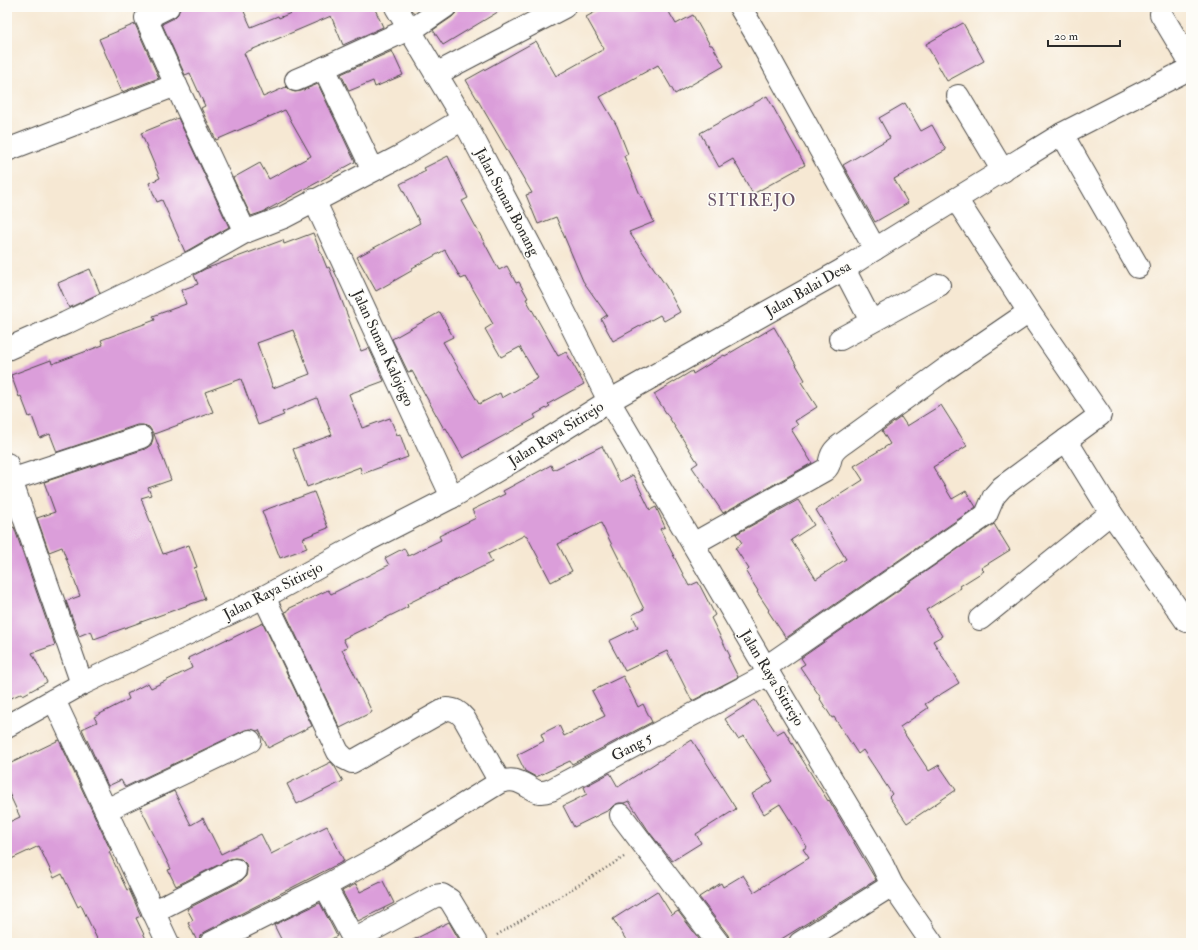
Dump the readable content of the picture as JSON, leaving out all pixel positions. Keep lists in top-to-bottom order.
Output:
{
  "streets": {
    "street": [
      "Jalan Sunan Bonang",
      "Jalan Balai Desa",
      "Jalan Sunan Kalojogo",
      "Jalan Raya Sitirejo",
      "Gang 5"
    ]
  },
  "crossings": [
    ["Jalan Sunan Bonang", "Jalan Balai Desa"],
    ["Jalan Sunan Bonang", "Jalan Raya Sitirejo"],
    ["Jalan Balai Desa", "Jalan Raya Sitirejo"],
    ["Jalan Sunan Kalojogo", "Jalan Raya Sitirejo"],
    ["Jalan Raya Sitirejo", "Gang 5"]
  ],
  "districts": ["SITIREJO"],
  "scale_bar": "20 m"
}
